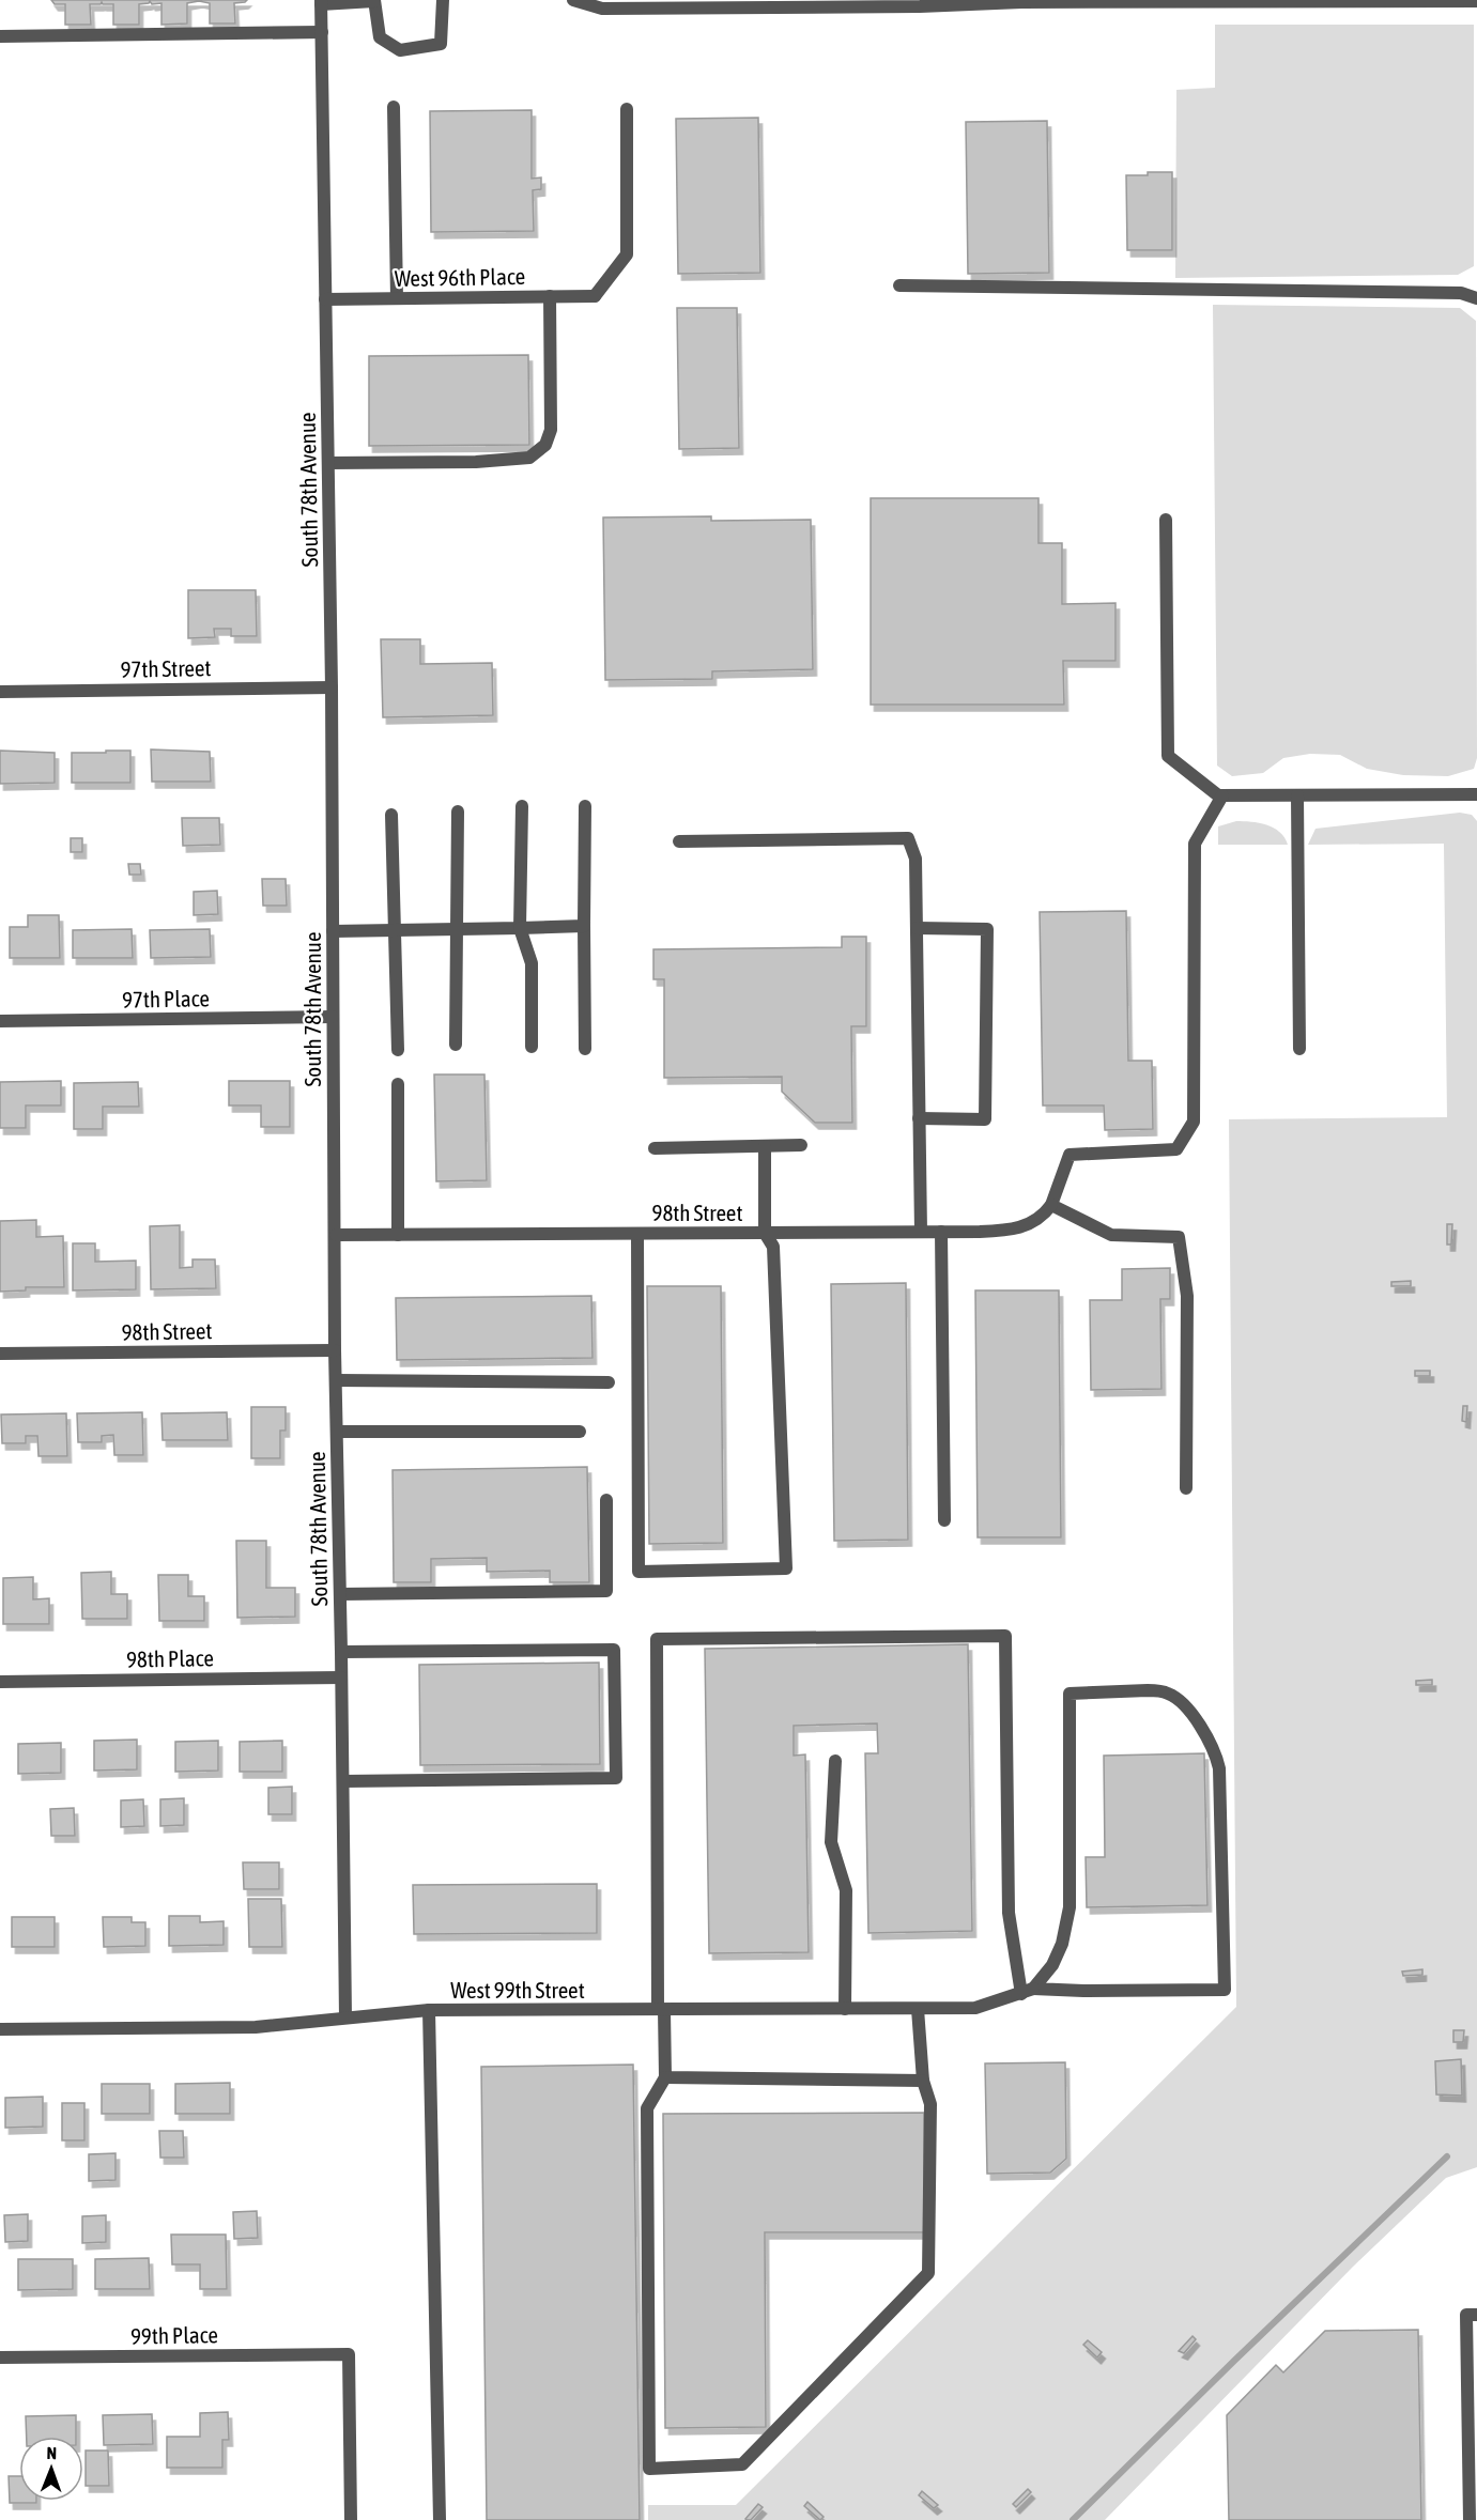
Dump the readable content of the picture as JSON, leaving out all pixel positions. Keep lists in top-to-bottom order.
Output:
{
  "streets": {
    "street": [
      "West 96th Place",
      "South 78th Avenue",
      "97th Street",
      "97th Place",
      "98th Street",
      "98th Place",
      "West 99th Street",
      "99th Place"
    ]
  },
  "crossings": [
    ["West 96th Place", "South 78th Avenue"],
    ["South 78th Avenue", "97th Street"],
    ["South 78th Avenue", "97th Place"],
    ["South 78th Avenue", "98th Street"],
    ["South 78th Avenue", "98th Place"],
    ["South 78th Avenue", "West 99th Street"]
  ],
  "north": "top"
}
